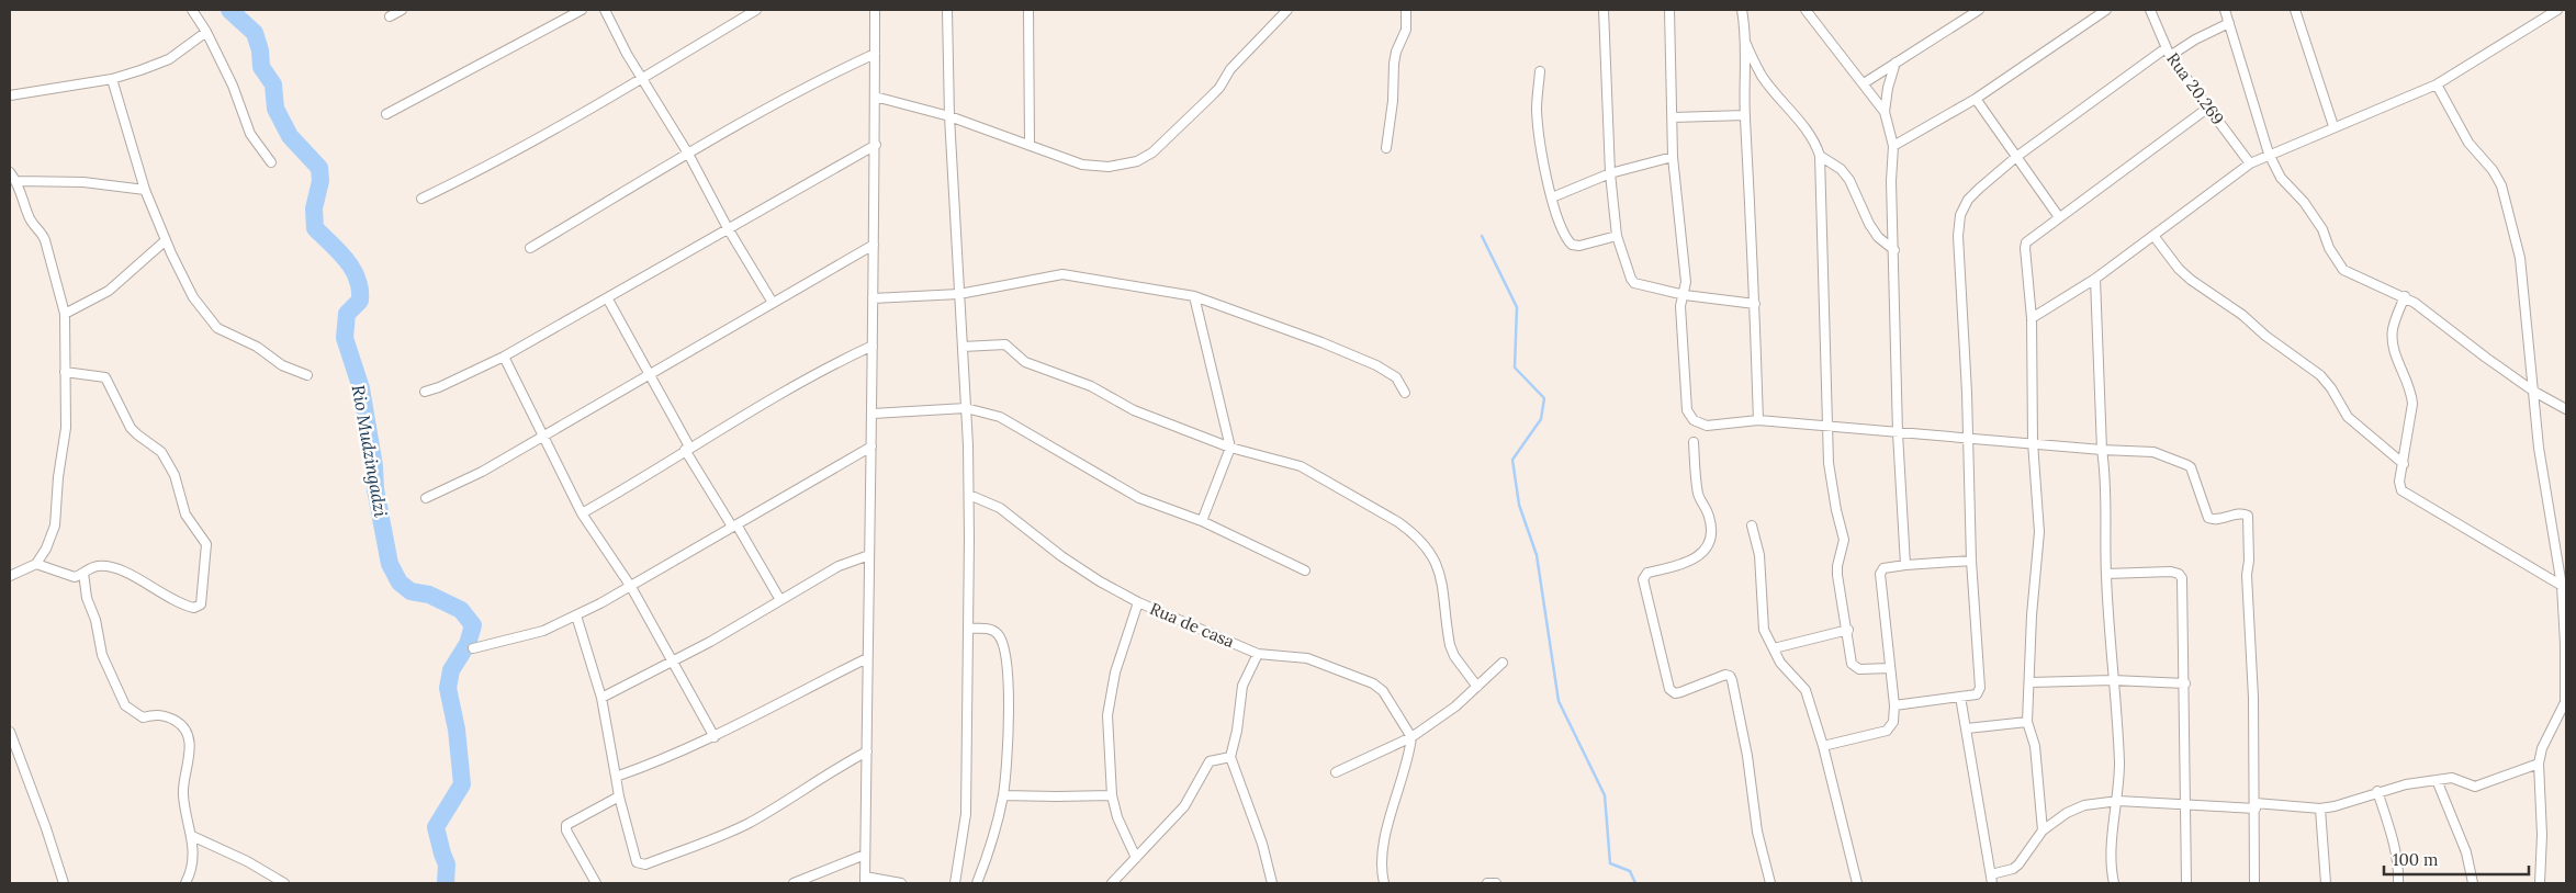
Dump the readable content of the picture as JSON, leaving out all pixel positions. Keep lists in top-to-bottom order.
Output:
{
  "streets": {
    "street": ["Rua 20.269", "Rua de casa"]
  },
  "water": ["Rio Mudzingadzi"],
  "scale_bar": "100 m"
}
